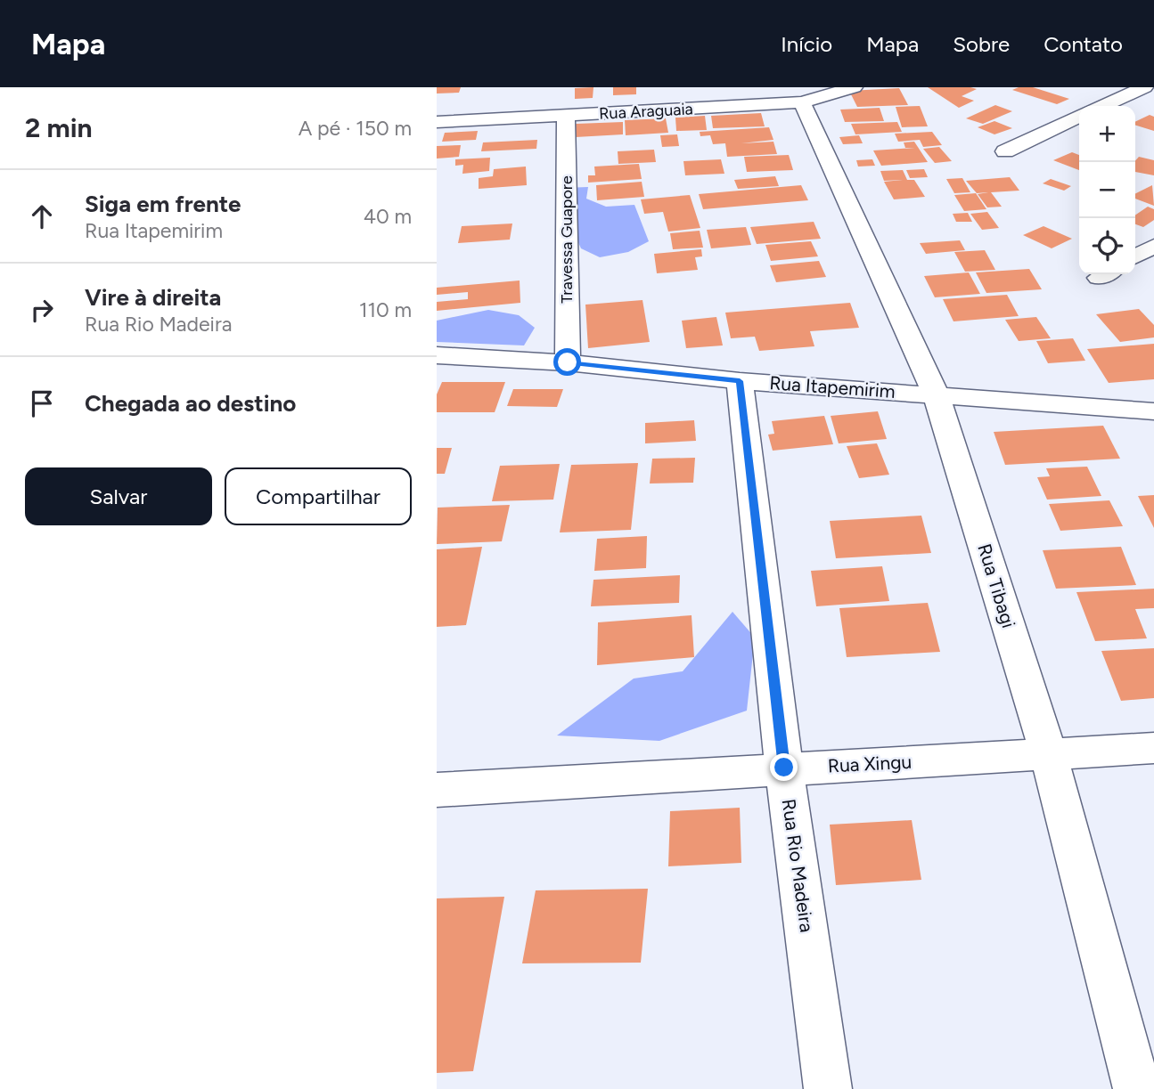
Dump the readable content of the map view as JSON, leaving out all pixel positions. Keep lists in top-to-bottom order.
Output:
{
  "streets": {
    "street": [
      "Rua Araguaia",
      "Travessa Guapore",
      "Rua Itapemirim",
      "Rua Tibagi",
      "Rua Xingu",
      "Rua Rio Madeira"
    ]
  },
  "crossings": [
    ["Rua Araguaia", "Travessa Guapore"],
    ["Rua Araguaia", "Rua Tibagi"],
    ["Travessa Guapore", "Rua Itapemirim"],
    ["Rua Itapemirim", "Rua Tibagi"],
    ["Rua Itapemirim", "Rua Rio Madeira"],
    ["Rua Tibagi", "Rua Xingu"],
    ["Rua Xingu", "Rua Rio Madeira"]
  ],
  "page": {
    "header": "Mapa",
    "nav": [
      "Início",
      "Mapa",
      "Sobre",
      "Contato"
    ],
    "heading": ["2 min", "A pé · 150 m"],
    "map_buttons": ["+", "−"],
    "list": [
      ["Siga em frente", "Rua Itapemirim", "40 m"],
      ["Vire à direita", "Rua Rio Madeira", "110 m"],
      "Chegada ao destino"
    ],
    "buttons": ["Salvar", "Compartilhar"]
  }
}
